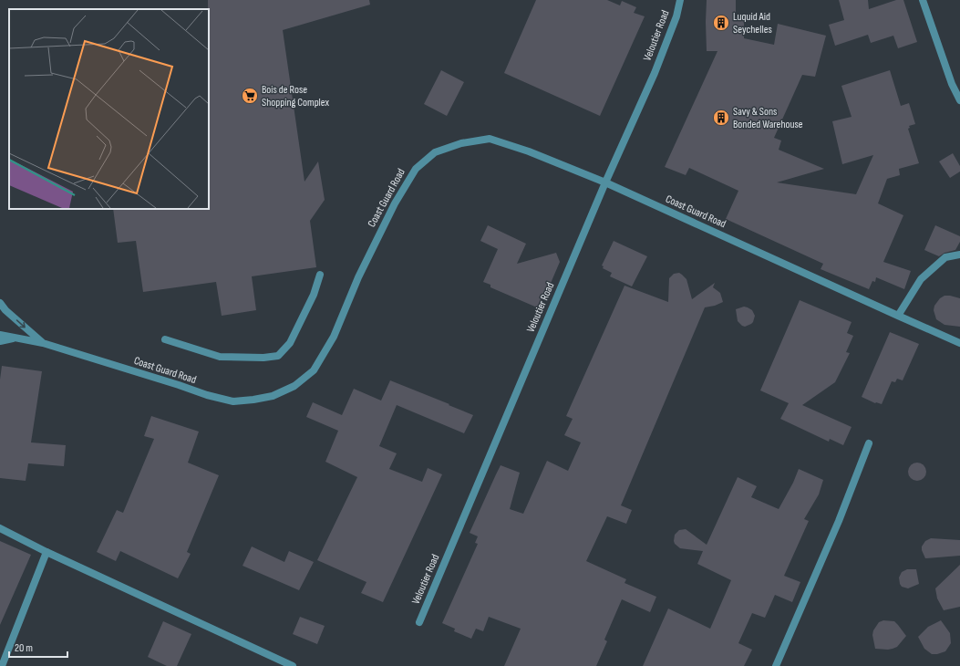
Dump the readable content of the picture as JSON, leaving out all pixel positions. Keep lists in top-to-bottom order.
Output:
{
  "streets": {
    "street": ["Veloutier Road", "Coast Guard Road"]
  },
  "crossings": [
    ["Veloutier Road", "Coast Guard Road"]
  ],
  "places": {
    "building": ["Luquid Aid Seychelles", "Savy & Sons Bonded Warehouse"],
    "supermarket": ["Bois de Rose Shopping Complex"]
  },
  "scale_bar": "20 m"
}
